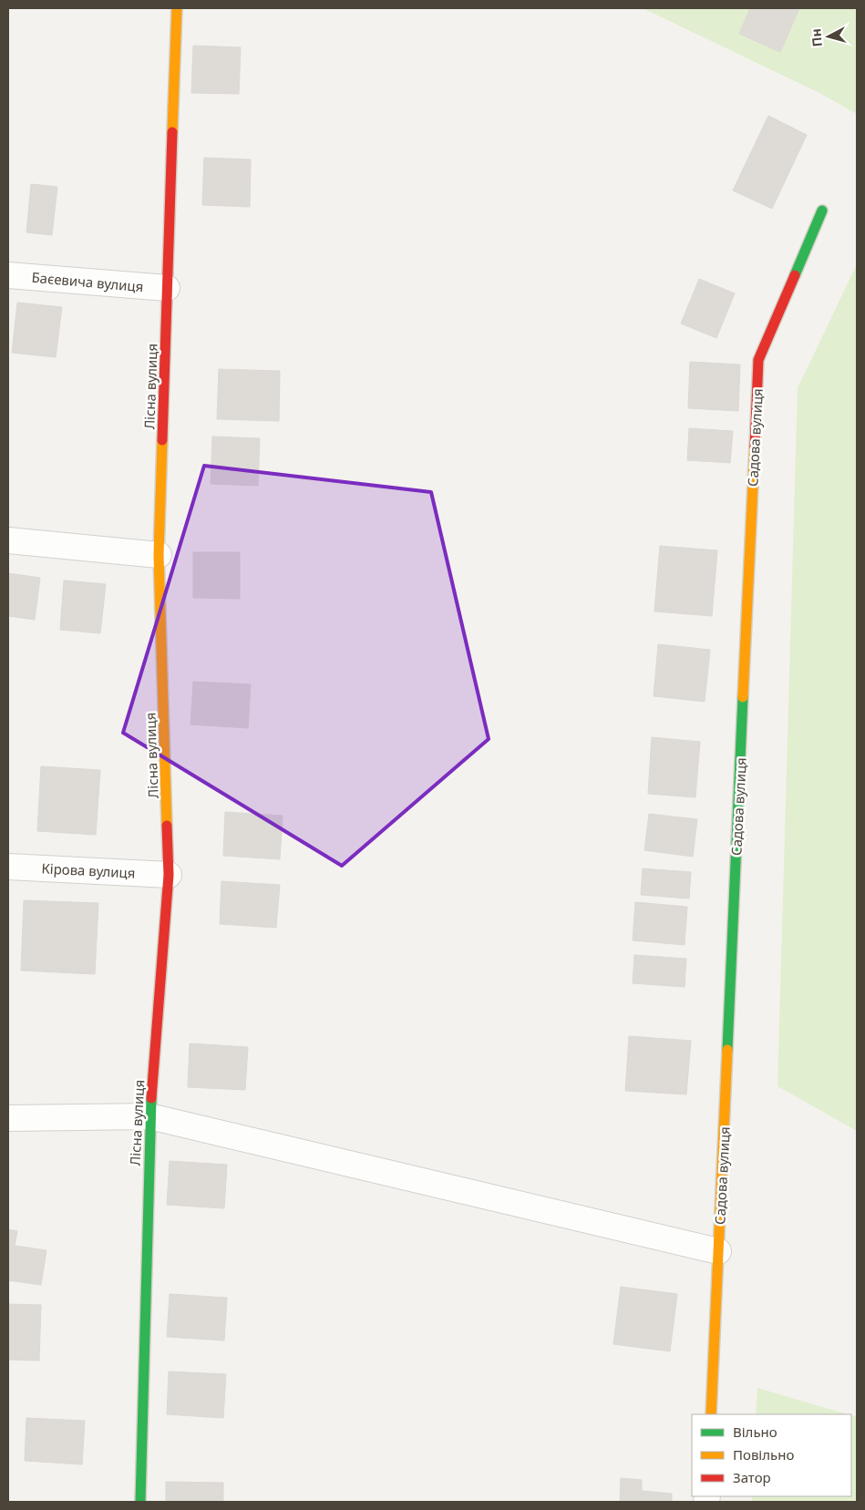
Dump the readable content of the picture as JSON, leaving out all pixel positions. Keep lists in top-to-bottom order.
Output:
{
  "streets": {
    "street": [
      "Баєевича вулиця",
      "Лісна вулиця",
      "Садова вулиця",
      "Кірова вулиця"
    ]
  },
  "crossings": [
    ["Баєевича вулиця", "Лісна вулиця"],
    ["Лісна вулиця", "Кірова вулиця"]
  ],
  "legend": ["Вільно", "Повільно", "Затор"],
  "north": "left"
}
